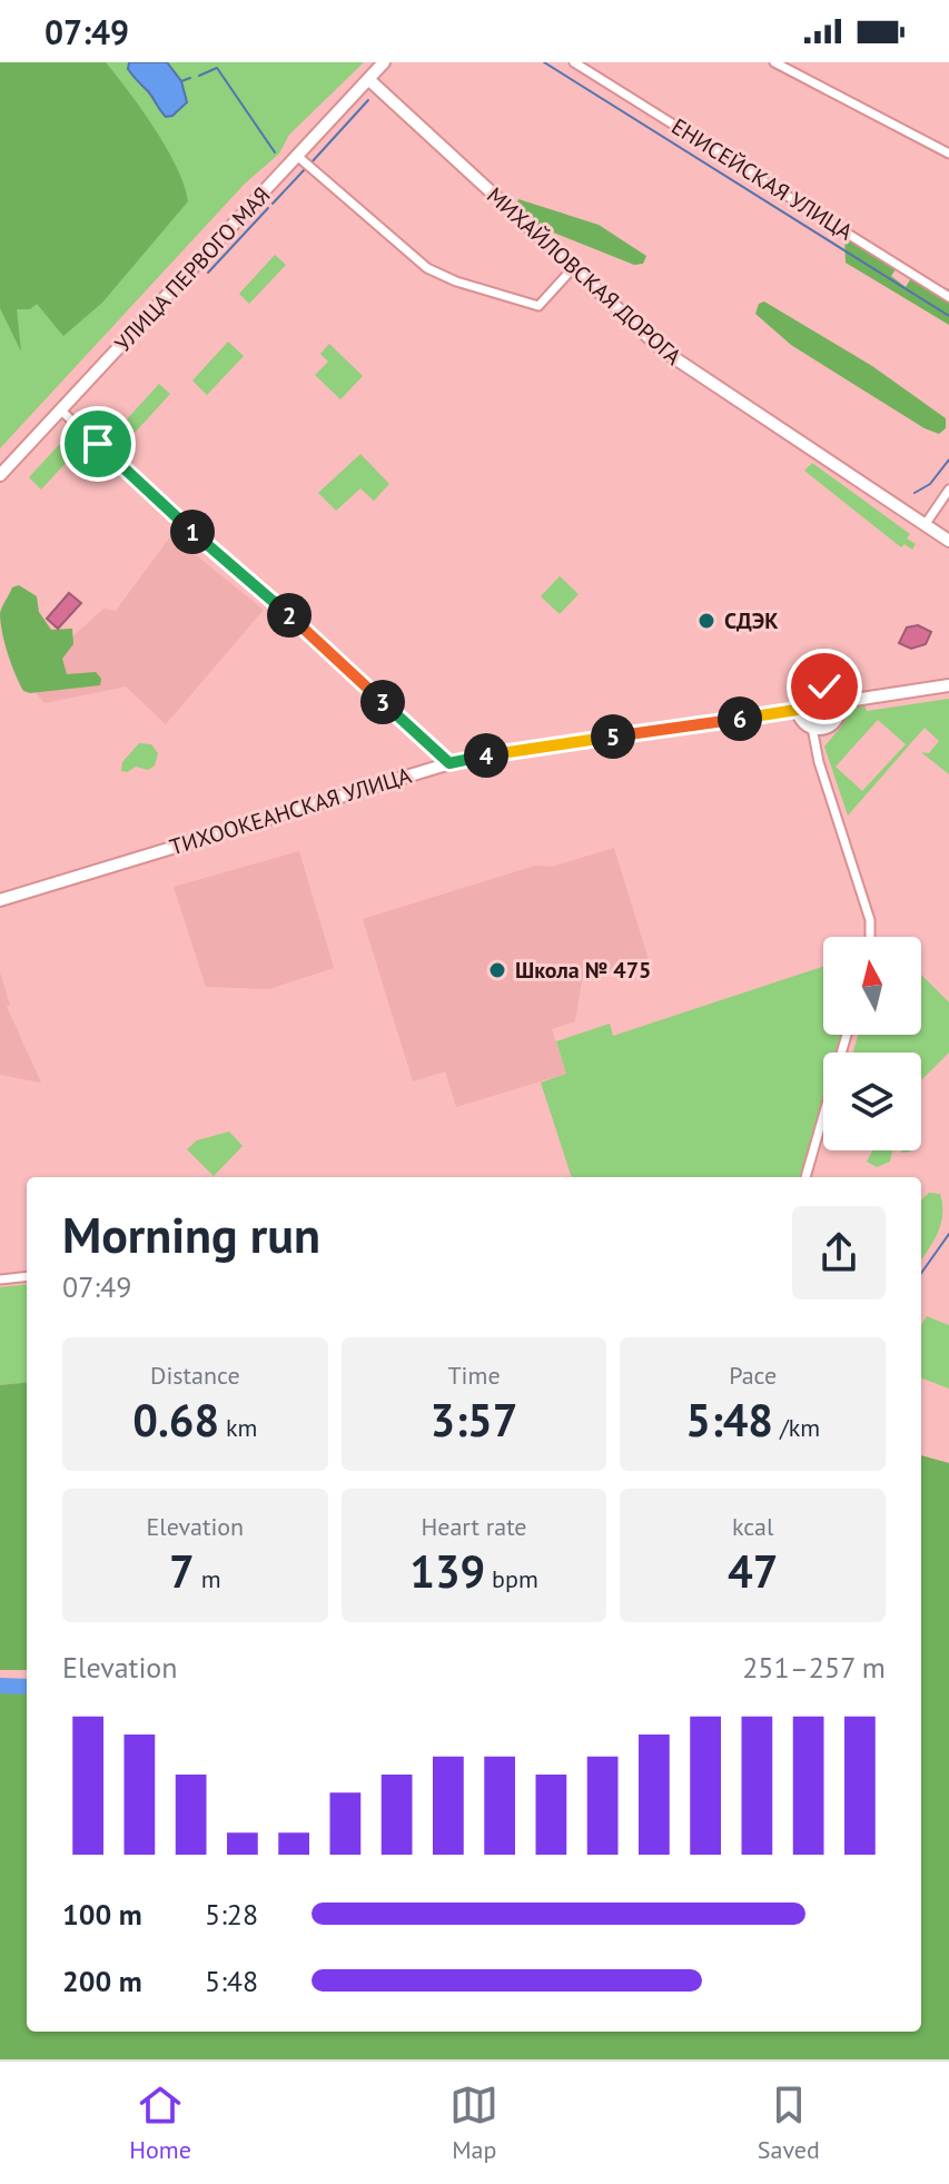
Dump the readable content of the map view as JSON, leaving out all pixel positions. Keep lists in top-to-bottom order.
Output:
{
  "streets": {
    "street": [
      "ЕНИСЕЙСКАЯ УЛИЦА",
      "УЛИЦА ПЕРВОГО МАЯ",
      "МИХАЙЛОВСКАЯ ДОРОГА",
      "ТИХООКЕАНСКАЯ УЛИЦА"
    ]
  },
  "crossings": [
    ["УЛИЦА ПЕРВОГО МАЯ", "МИХАЙЛОВСКАЯ ДОРОГА"]
  ],
  "places": ["СДЭК", "Школа № 475"],
  "north": "top",
  "page": {
    "status": "07:49",
    "pins": [
      "1",
      "2",
      "3",
      "6",
      "5",
      "4"
    ],
    "heading": ["Morning run", "07:49"],
    "stats": [
      ["Distance", "0.68 km"],
      ["Time", "3:57"],
      ["Pace", "5:48 /km"],
      ["Elevation", "7 m"],
      ["Heart rate", "139 bpm"],
      ["kcal", "47"]
    ],
    "chart": ["Elevation", "251–257 m"],
    "list": [
      {
        "name": "100 m",
        "note": "5:28"
      },
      {
        "name": "200 m",
        "note": "5:48"
      }
    ],
    "tabs": ["Home", "Map", "Saved"]
  }
}
